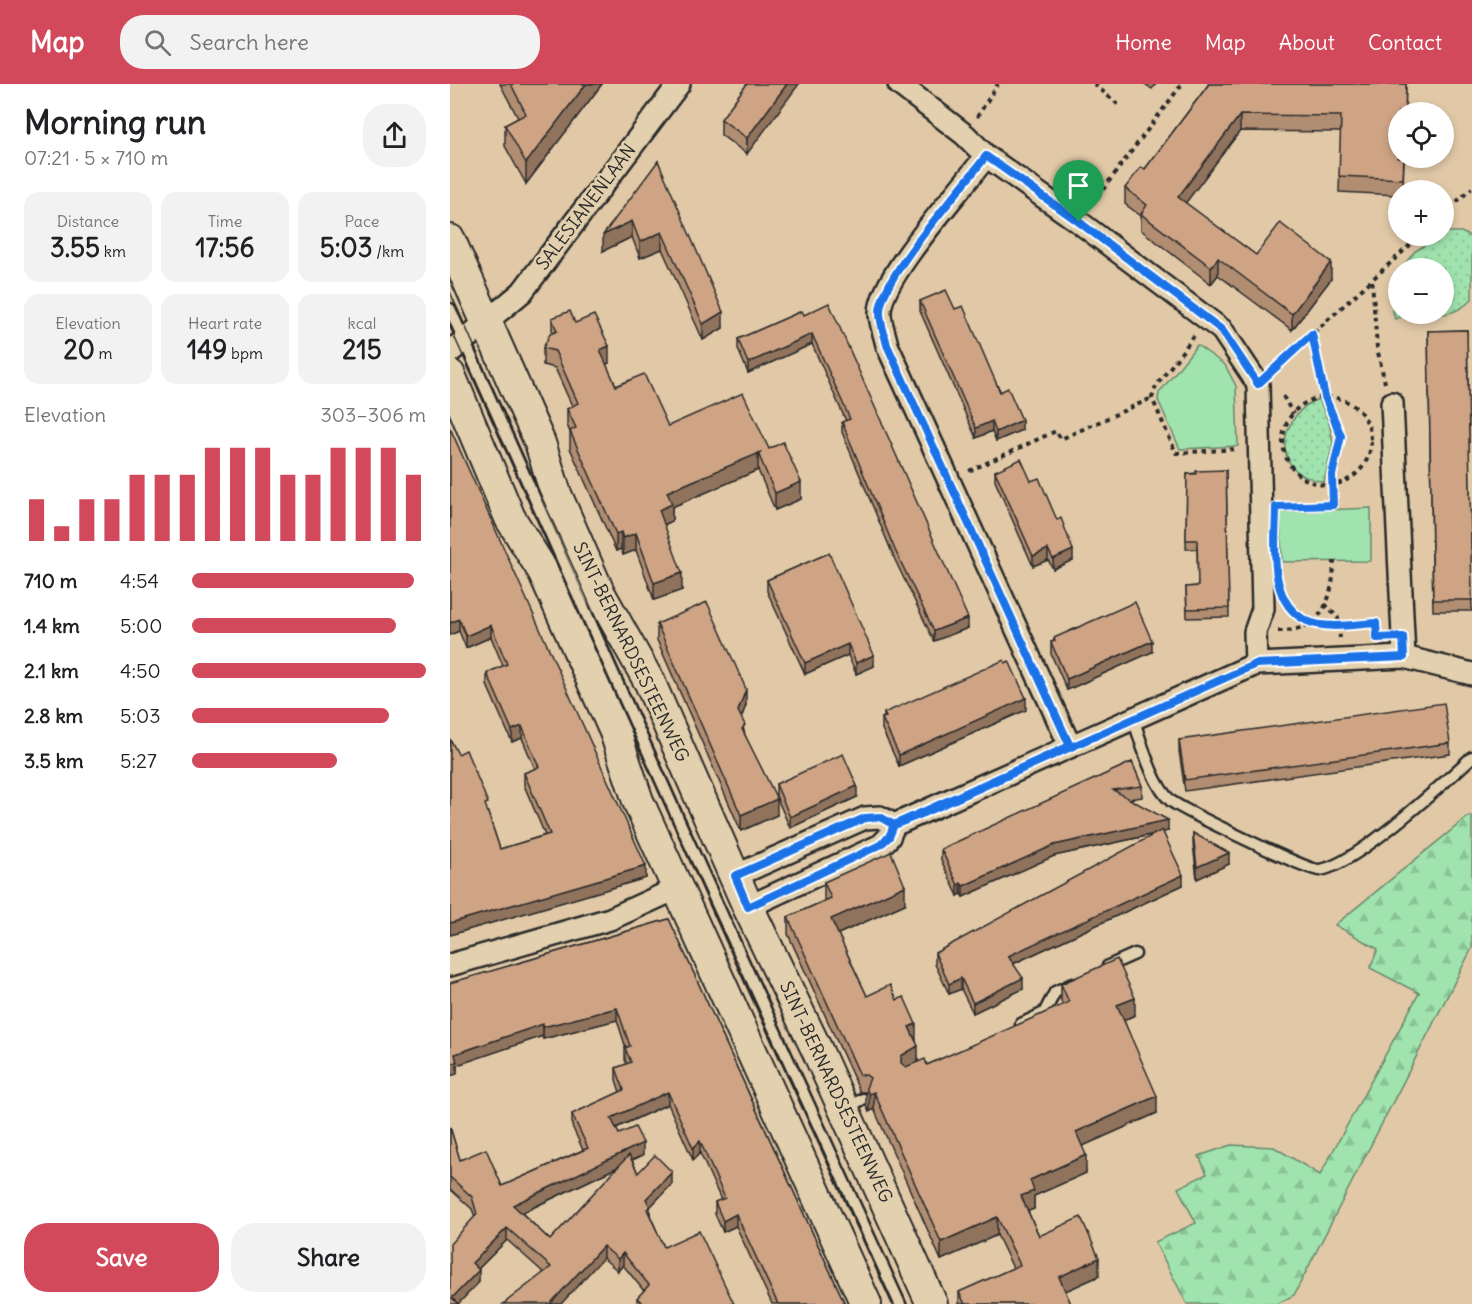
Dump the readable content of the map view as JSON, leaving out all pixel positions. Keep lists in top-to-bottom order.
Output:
{
  "streets": {
    "main road": ["SINT-BERNARDSESTEENWEG"],
    "street": ["SALESIANENLAAN"]
  },
  "crossings": [
    ["SALESIANENLAAN", "SINT-BERNARDSESTEENWEG"]
  ],
  "page": {
    "header": "Map",
    "search": "Search here",
    "nav": [
      "Home",
      "Map",
      "About",
      "Contact"
    ],
    "heading": ["Morning run", "07:21 · 5 × 710 m"],
    "map_buttons": ["+", "−"],
    "stats": [
      ["Distance", "3.55 km"],
      ["Time", "17:56"],
      ["Pace", "5:03 /km"],
      ["Elevation", "20 m"],
      ["Heart rate", "149 bpm"],
      ["kcal", "215"]
    ],
    "chart": ["Elevation", "303–306 m"],
    "list": [
      {
        "name": "710 m",
        "note": "4:54"
      },
      {
        "name": "1.4 km",
        "note": "5:00"
      },
      {
        "name": "2.1 km",
        "note": "4:50"
      },
      {
        "name": "2.8 km",
        "note": "5:03"
      },
      {
        "name": "3.5 km",
        "note": "5:27"
      }
    ],
    "buttons": ["Save", "Share"]
  }
}
